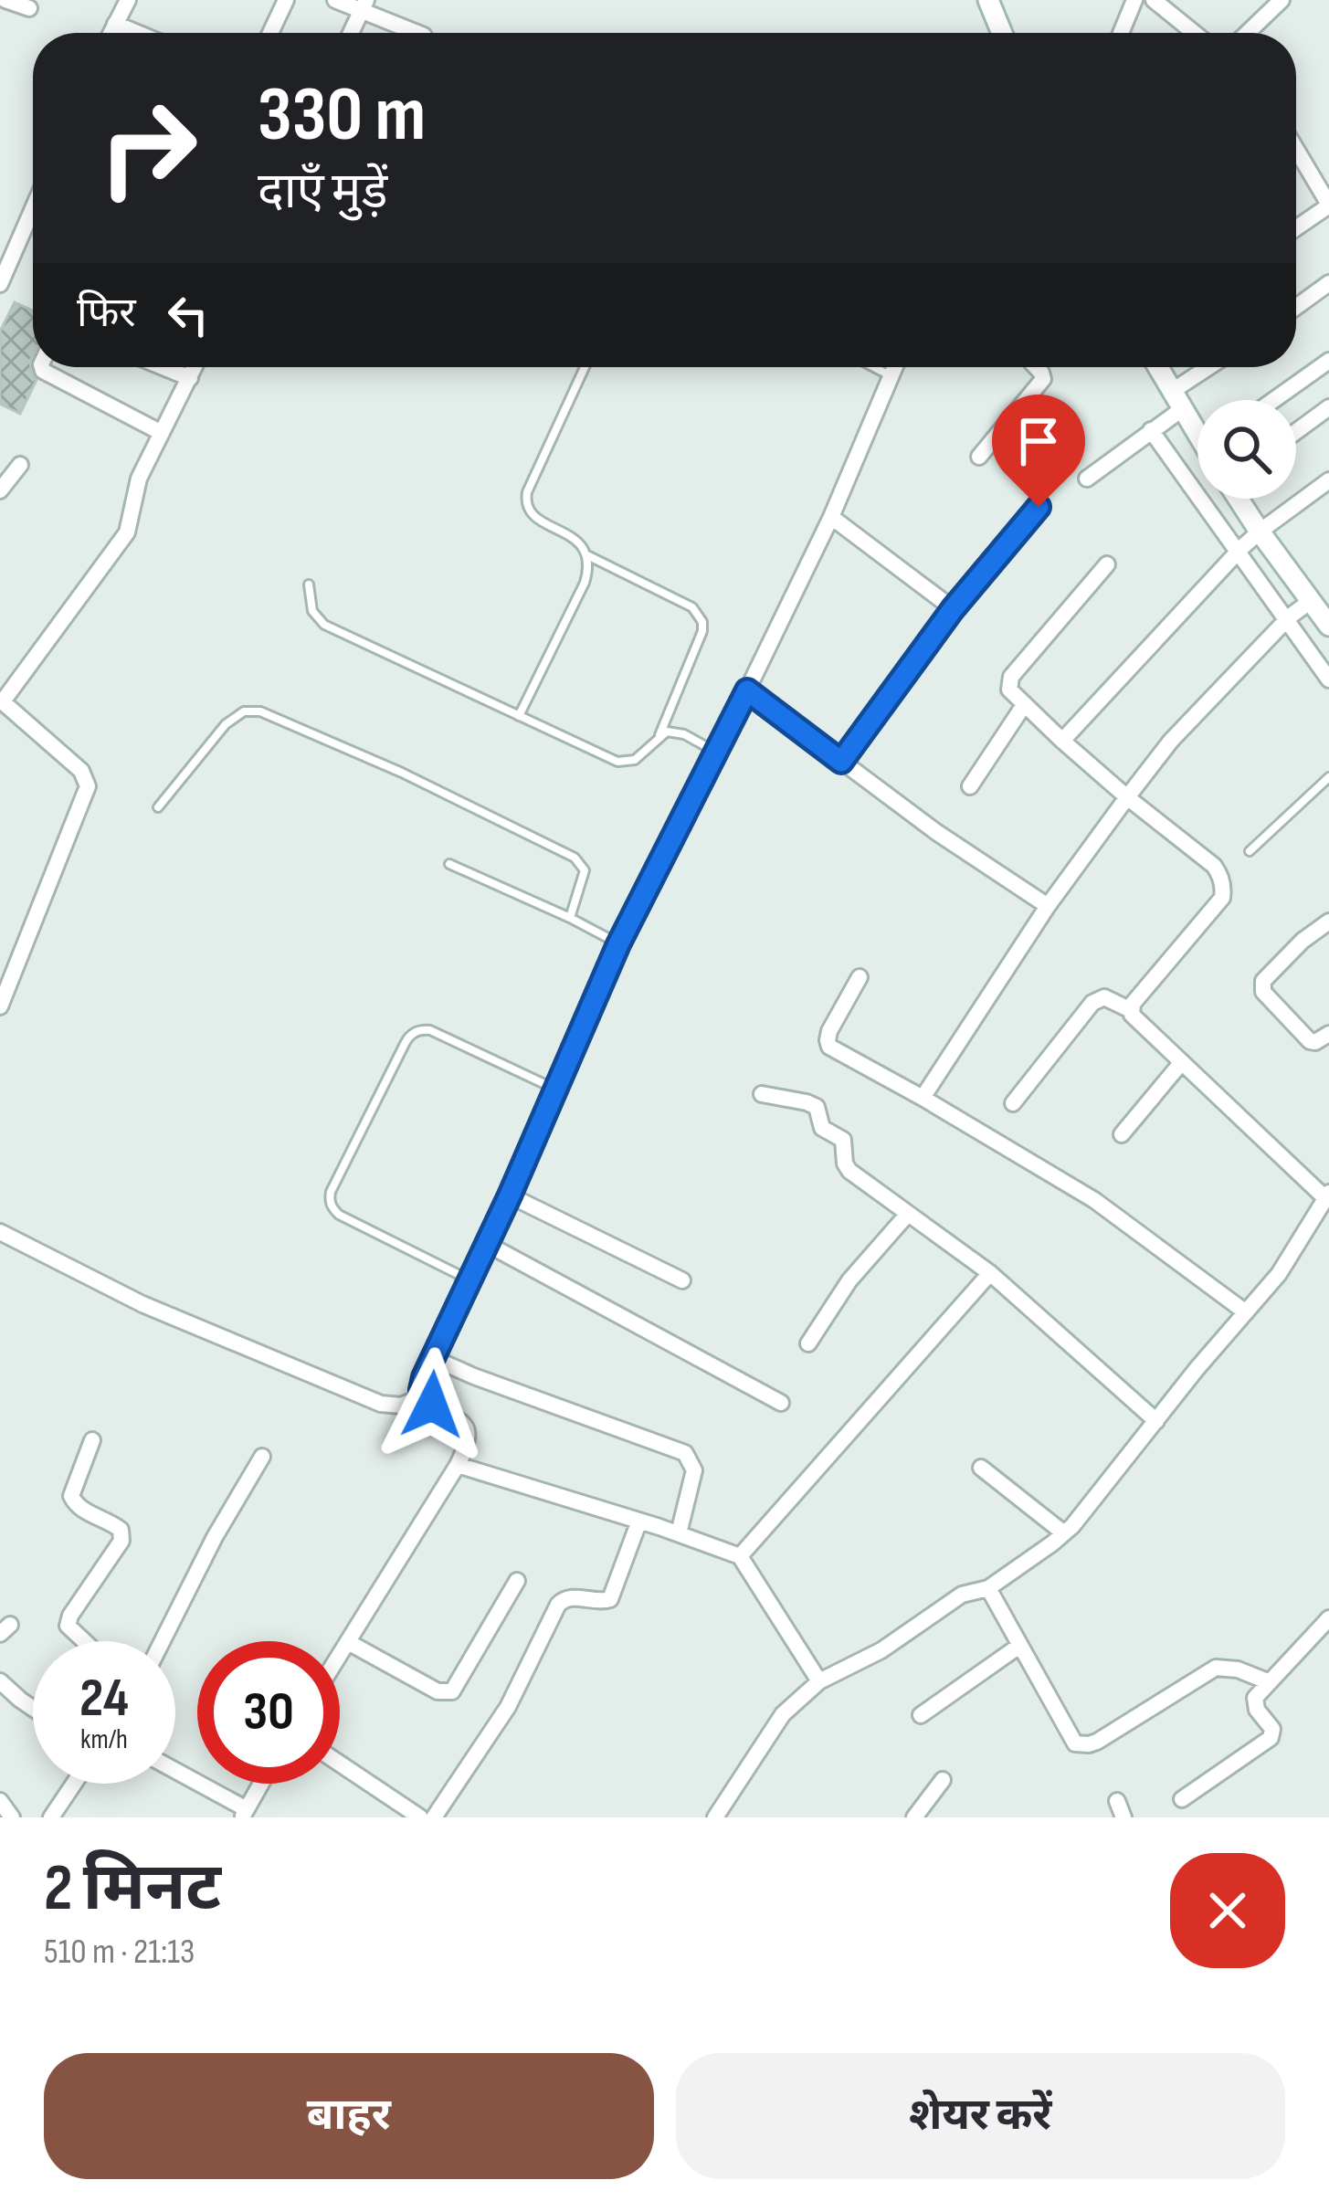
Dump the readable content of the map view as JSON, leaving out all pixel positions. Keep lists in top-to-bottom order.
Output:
{
  "page": {
    "turn": ["330 m", "दाएँ मुड़ें"],
    "then": "फिर",
    "speed": "24 km/h",
    "limit": "30",
    "heading": ["2 मिनट", "510 m · 21:13"],
    "buttons": ["बाहर", "शेयर करें"]
  }
}
